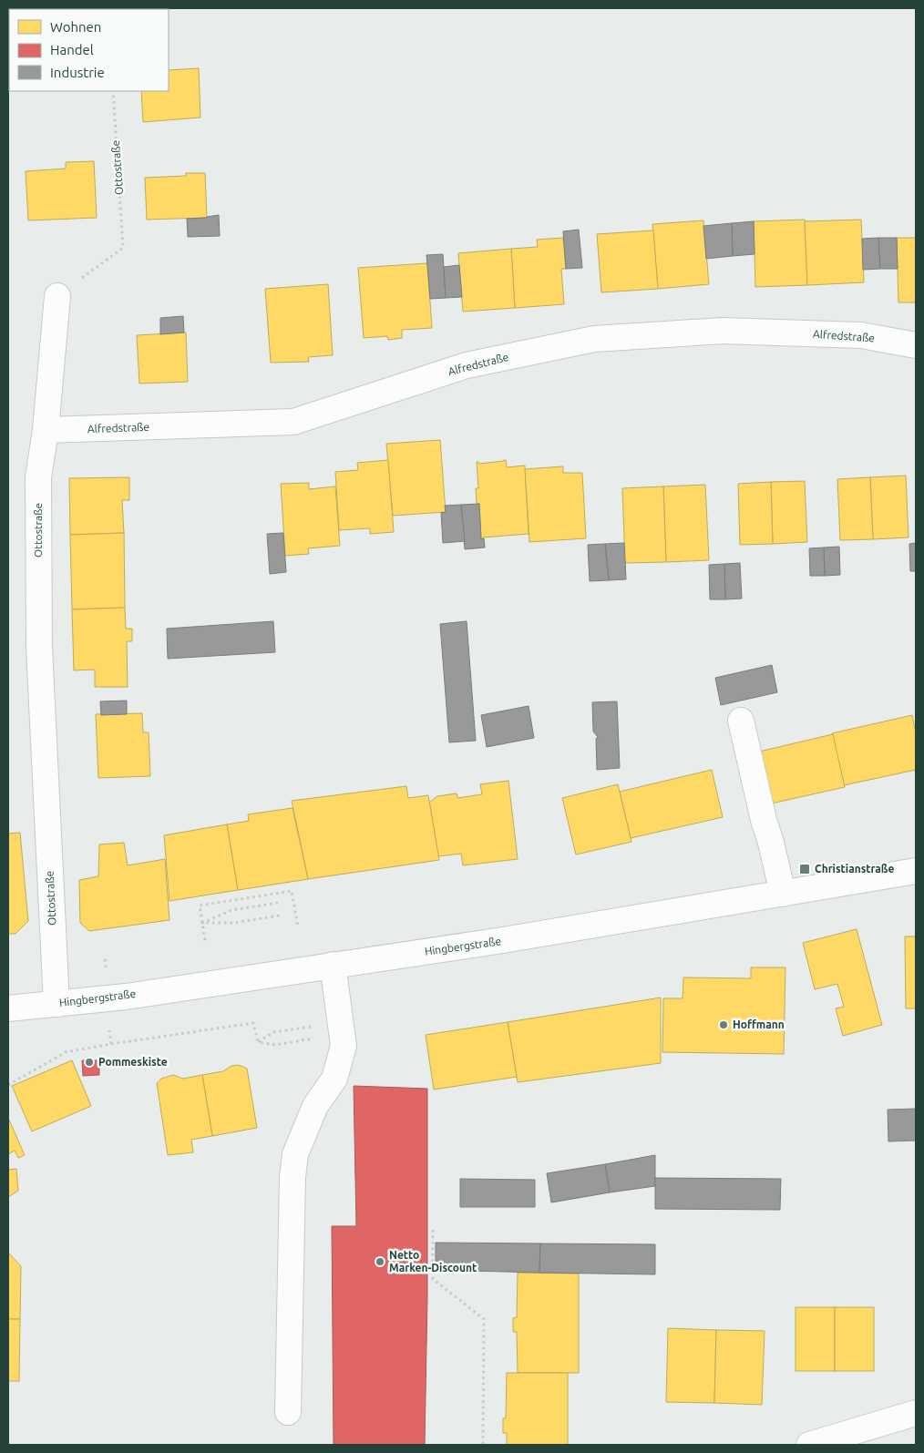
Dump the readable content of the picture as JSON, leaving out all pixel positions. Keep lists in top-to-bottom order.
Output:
{
  "streets": {
    "street": ["Ottostraße", "Alfredstraße", "Hingbergstraße"]
  },
  "crossings": [
    ["Ottostraße", "Alfredstraße"],
    ["Ottostraße", "Hingbergstraße"]
  ],
  "places": {
    "transit": ["Christianstraße"],
    "other": ["Hoffmann", "Pommeskiste", "Netto Marken-Discount"]
  },
  "legend": ["Wohnen", "Handel", "Industrie"]
}
